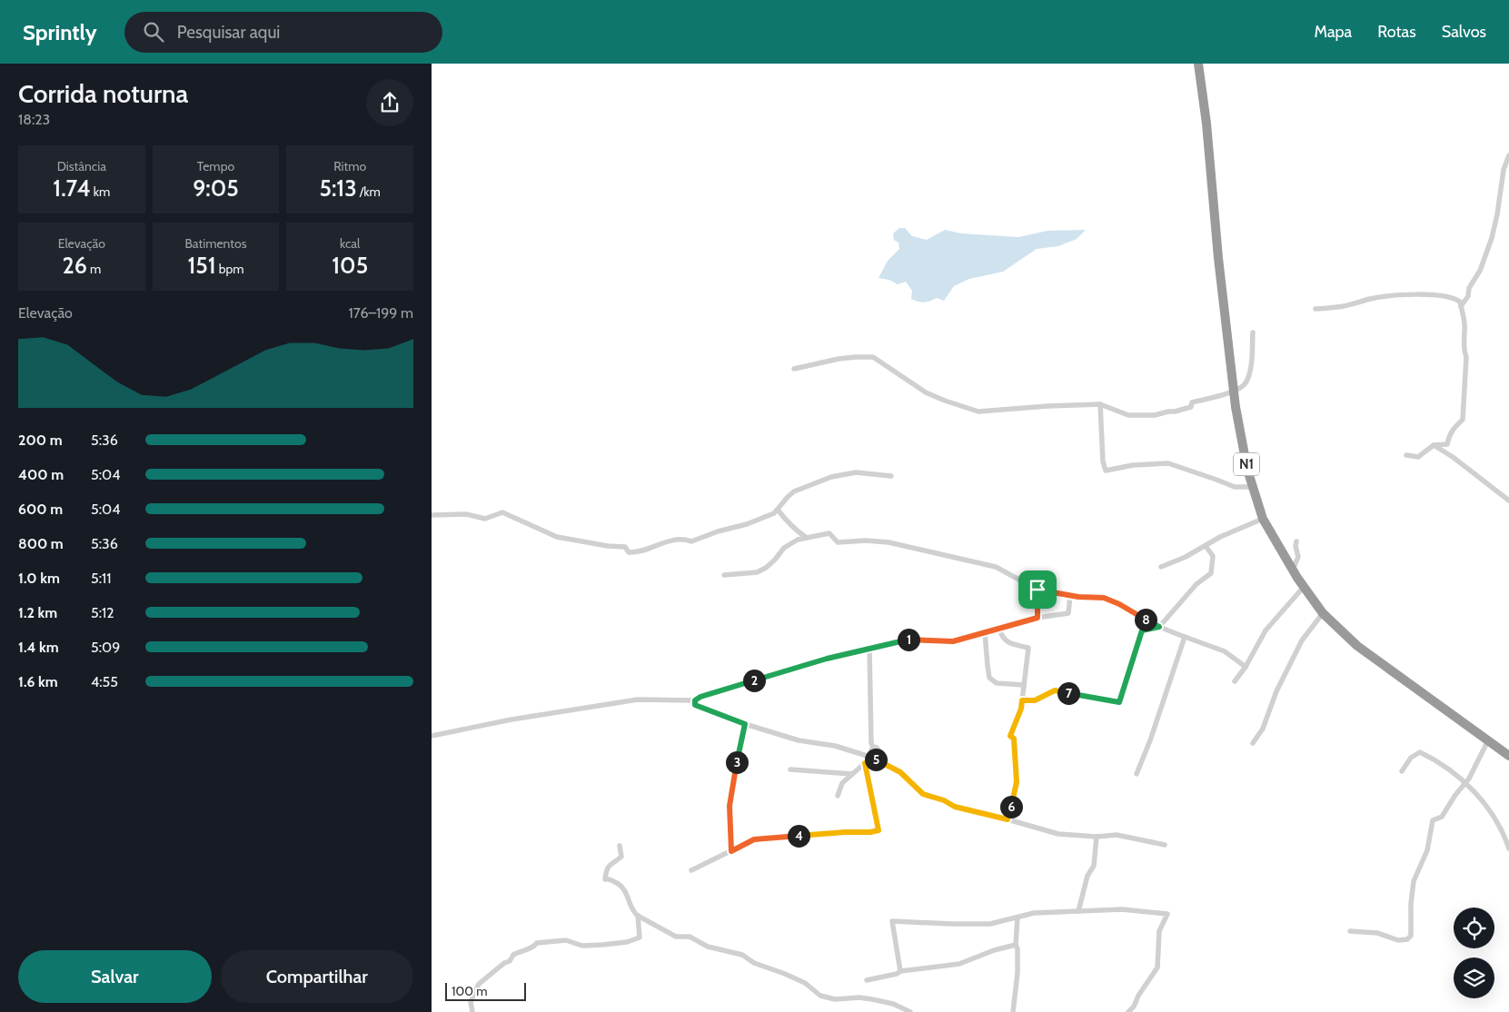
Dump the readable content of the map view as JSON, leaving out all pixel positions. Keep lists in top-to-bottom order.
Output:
{
  "streets": {
    "highway": ["N1"]
  },
  "scale_bar": "100 m",
  "page": {
    "header": "Sprintly",
    "search": "Pesquisar aqui",
    "nav": ["Mapa", "Rotas", "Salvos"],
    "heading": ["Corrida noturna", "18:23"],
    "stats": [
      ["Distância", "1.74 km"],
      ["Tempo", "9:05"],
      ["Ritmo", "5:13 /km"],
      ["Elevação", "26 m"],
      ["Batimentos", "151 bpm"],
      ["kcal", "105"]
    ],
    "chart": ["Elevação", "176–199 m"],
    "list": [
      {
        "name": "200 m",
        "note": "5:36"
      },
      {
        "name": "400 m",
        "note": "5:04"
      },
      {
        "name": "600 m",
        "note": "5:04"
      },
      {
        "name": "800 m",
        "note": "5:36"
      },
      {
        "name": "1.0 km",
        "note": "5:11"
      },
      {
        "name": "1.2 km",
        "note": "5:12"
      },
      {
        "name": "1.4 km",
        "note": "5:09"
      },
      {
        "name": "1.6 km",
        "note": "4:55"
      }
    ],
    "pins": [
      "8",
      "1",
      "2",
      "7",
      "5",
      "3",
      "6",
      "4"
    ],
    "buttons": ["Salvar", "Compartilhar"],
    "scale": "100 m"
  }
}
